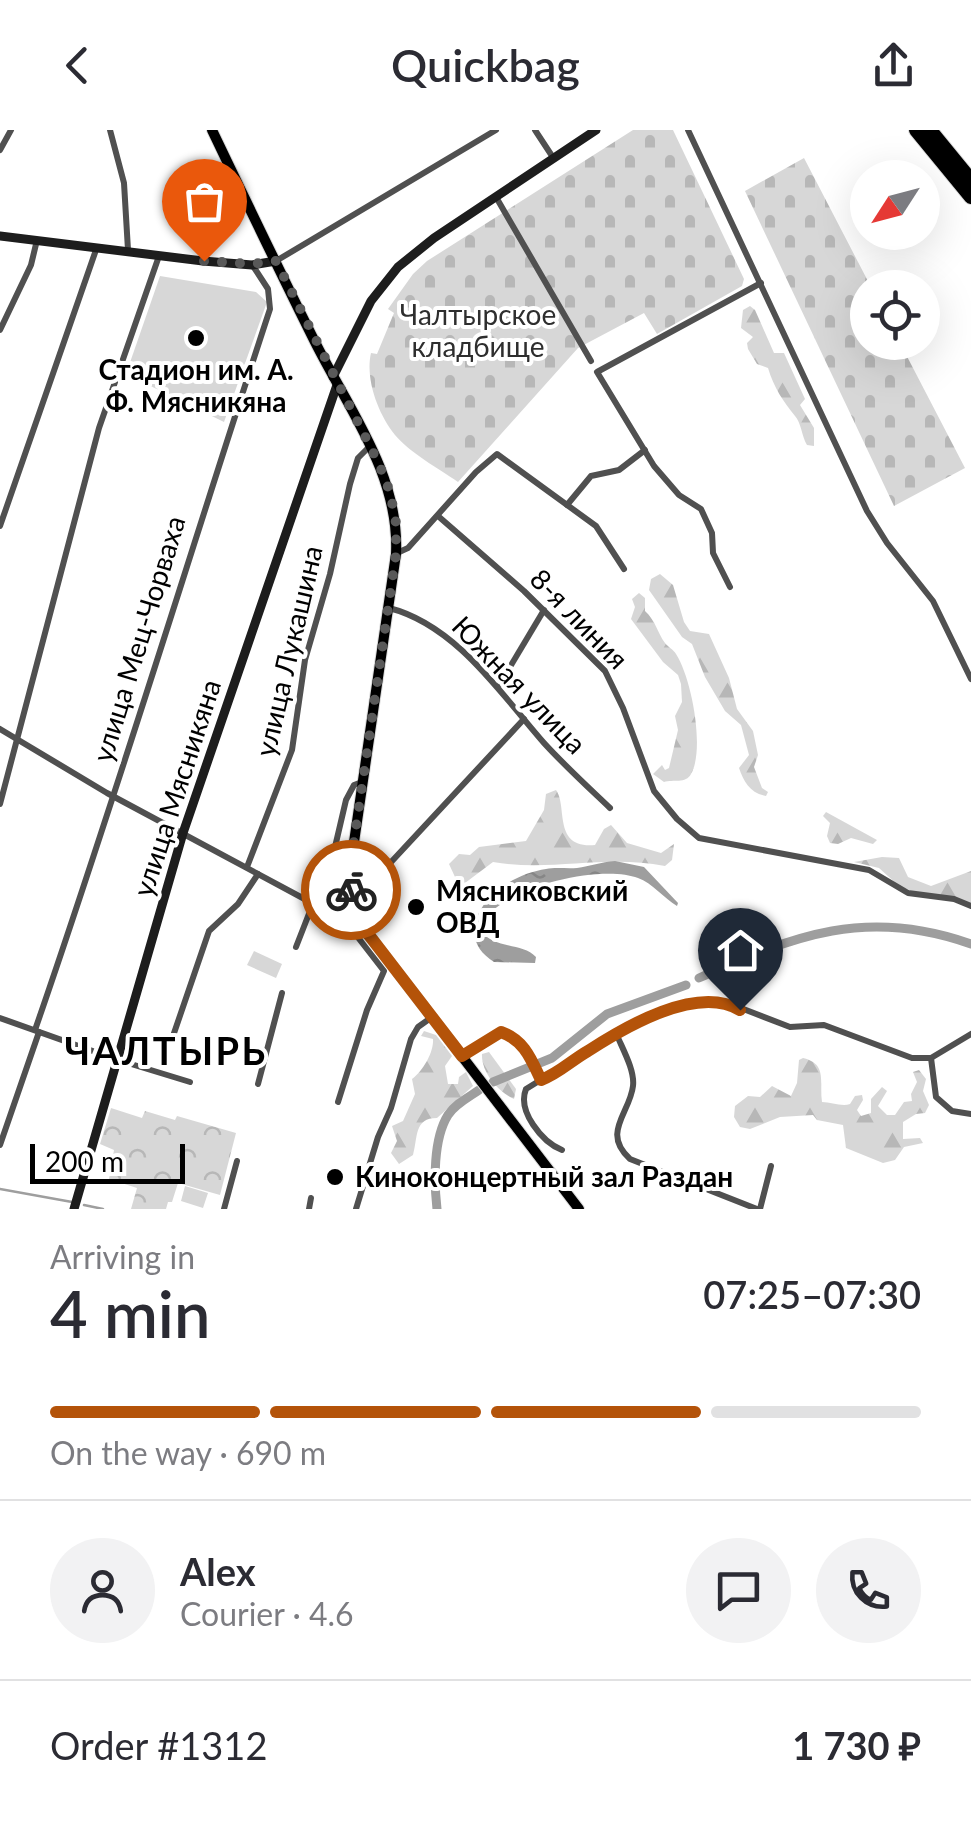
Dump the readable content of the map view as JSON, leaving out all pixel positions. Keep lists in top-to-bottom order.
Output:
{
  "streets": {
    "street": [
      "8-я линия",
      "улица Мец-Чорваха",
      "улица Лукашина",
      "Южная улица",
      "улица Мясникяна"
    ]
  },
  "districts": ["ЧАЛТЫРЬ"],
  "parks": ["Чалтырское кладбище"],
  "places": ["Стадион им. А. Ф. Мясникяна", "Мясниковский ОВД", "Киноконцертный зал Раздан"],
  "scale_bar": "200 m",
  "north": "bottom left",
  "page": {
    "header": "Quickbag",
    "scale": "200 m",
    "heading": ["4 min", "Arriving in", "07:25–07:30"],
    "panel": [
      "Alex",
      "Courier · 4.6",
      "Order #1312",
      "1 730 ₽"
    ],
    "bar": "On the way · 690 m"
  }
}
